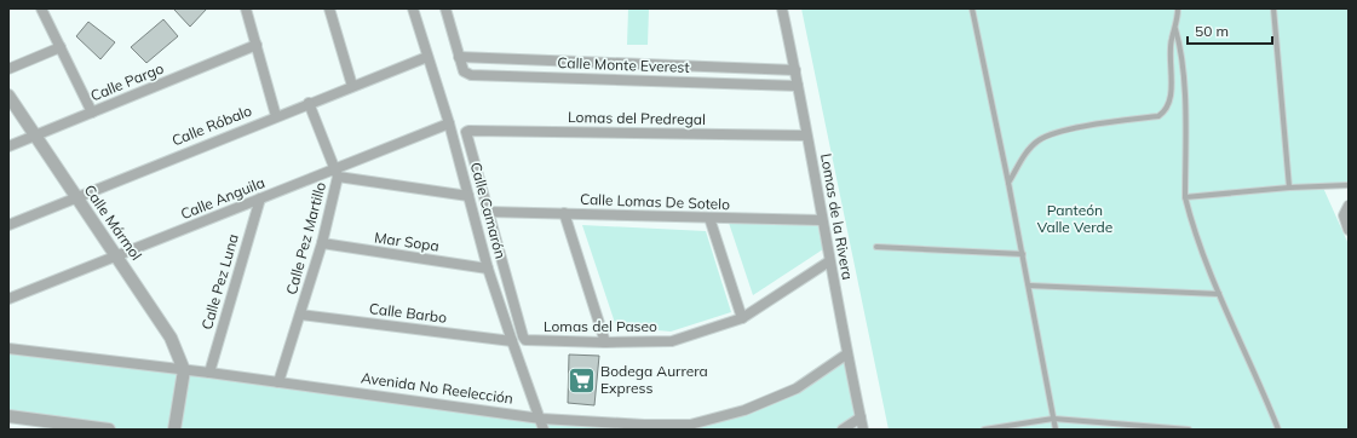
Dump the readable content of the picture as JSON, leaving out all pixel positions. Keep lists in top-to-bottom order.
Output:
{
  "streets": {
    "street": [
      "Calle Monte Everest",
      "Calle Pargo",
      "Lomas del Predregal",
      "Calle Róbalo",
      "Calle Anguila",
      "Calle Lomas De Sotelo",
      "Calle Camarón",
      "Lomas de la Rivera",
      "Calle Mármol",
      "Calle Pez Martillo",
      "Mar Sopa",
      "Calle Pez Luna",
      "Calle Barbo",
      "Lomas del Paseo",
      "Avenida No Reelección"
    ]
  },
  "crossings": [
    ["Calle Monte Everest", "Lomas de la Rivera"],
    ["Calle Pargo", "Calle Mármol"],
    ["Lomas del Predregal", "Calle Lomas De Sotelo"],
    ["Lomas del Predregal", "Lomas de la Rivera"],
    ["Lomas del Predregal", "Lomas del Paseo"],
    ["Calle Róbalo", "Calle Camarón"],
    ["Calle Róbalo", "Calle Mármol"],
    ["Calle Róbalo", "Calle Pez Martillo"],
    ["Calle Anguila", "Calle Camarón"],
    ["Calle Anguila", "Calle Mármol"],
    ["Calle Anguila", "Calle Pez Martillo"],
    ["Calle Anguila", "Calle Pez Luna"],
    ["Calle Lomas De Sotelo", "Lomas de la Rivera"],
    ["Calle Lomas De Sotelo", "Lomas del Paseo"],
    ["Calle Camarón", "Mar Sopa"],
    ["Calle Camarón", "Calle Barbo"],
    ["Calle Camarón", "Avenida No Reelección"],
    ["Lomas de la Rivera", "Lomas del Paseo"],
    ["Lomas de la Rivera", "Avenida No Reelección"],
    ["Calle Mármol", "Avenida No Reelección"],
    ["Calle Pez Martillo", "Mar Sopa"],
    ["Calle Pez Martillo", "Calle Barbo"],
    ["Calle Pez Martillo", "Avenida No Reelección"],
    ["Calle Pez Luna", "Avenida No Reelección"]
  ],
  "parks": ["Panteón Valle Verde"],
  "places": {
    "supermarket": ["Bodega Aurrera Express"]
  },
  "scale_bar": "50 m"
}
